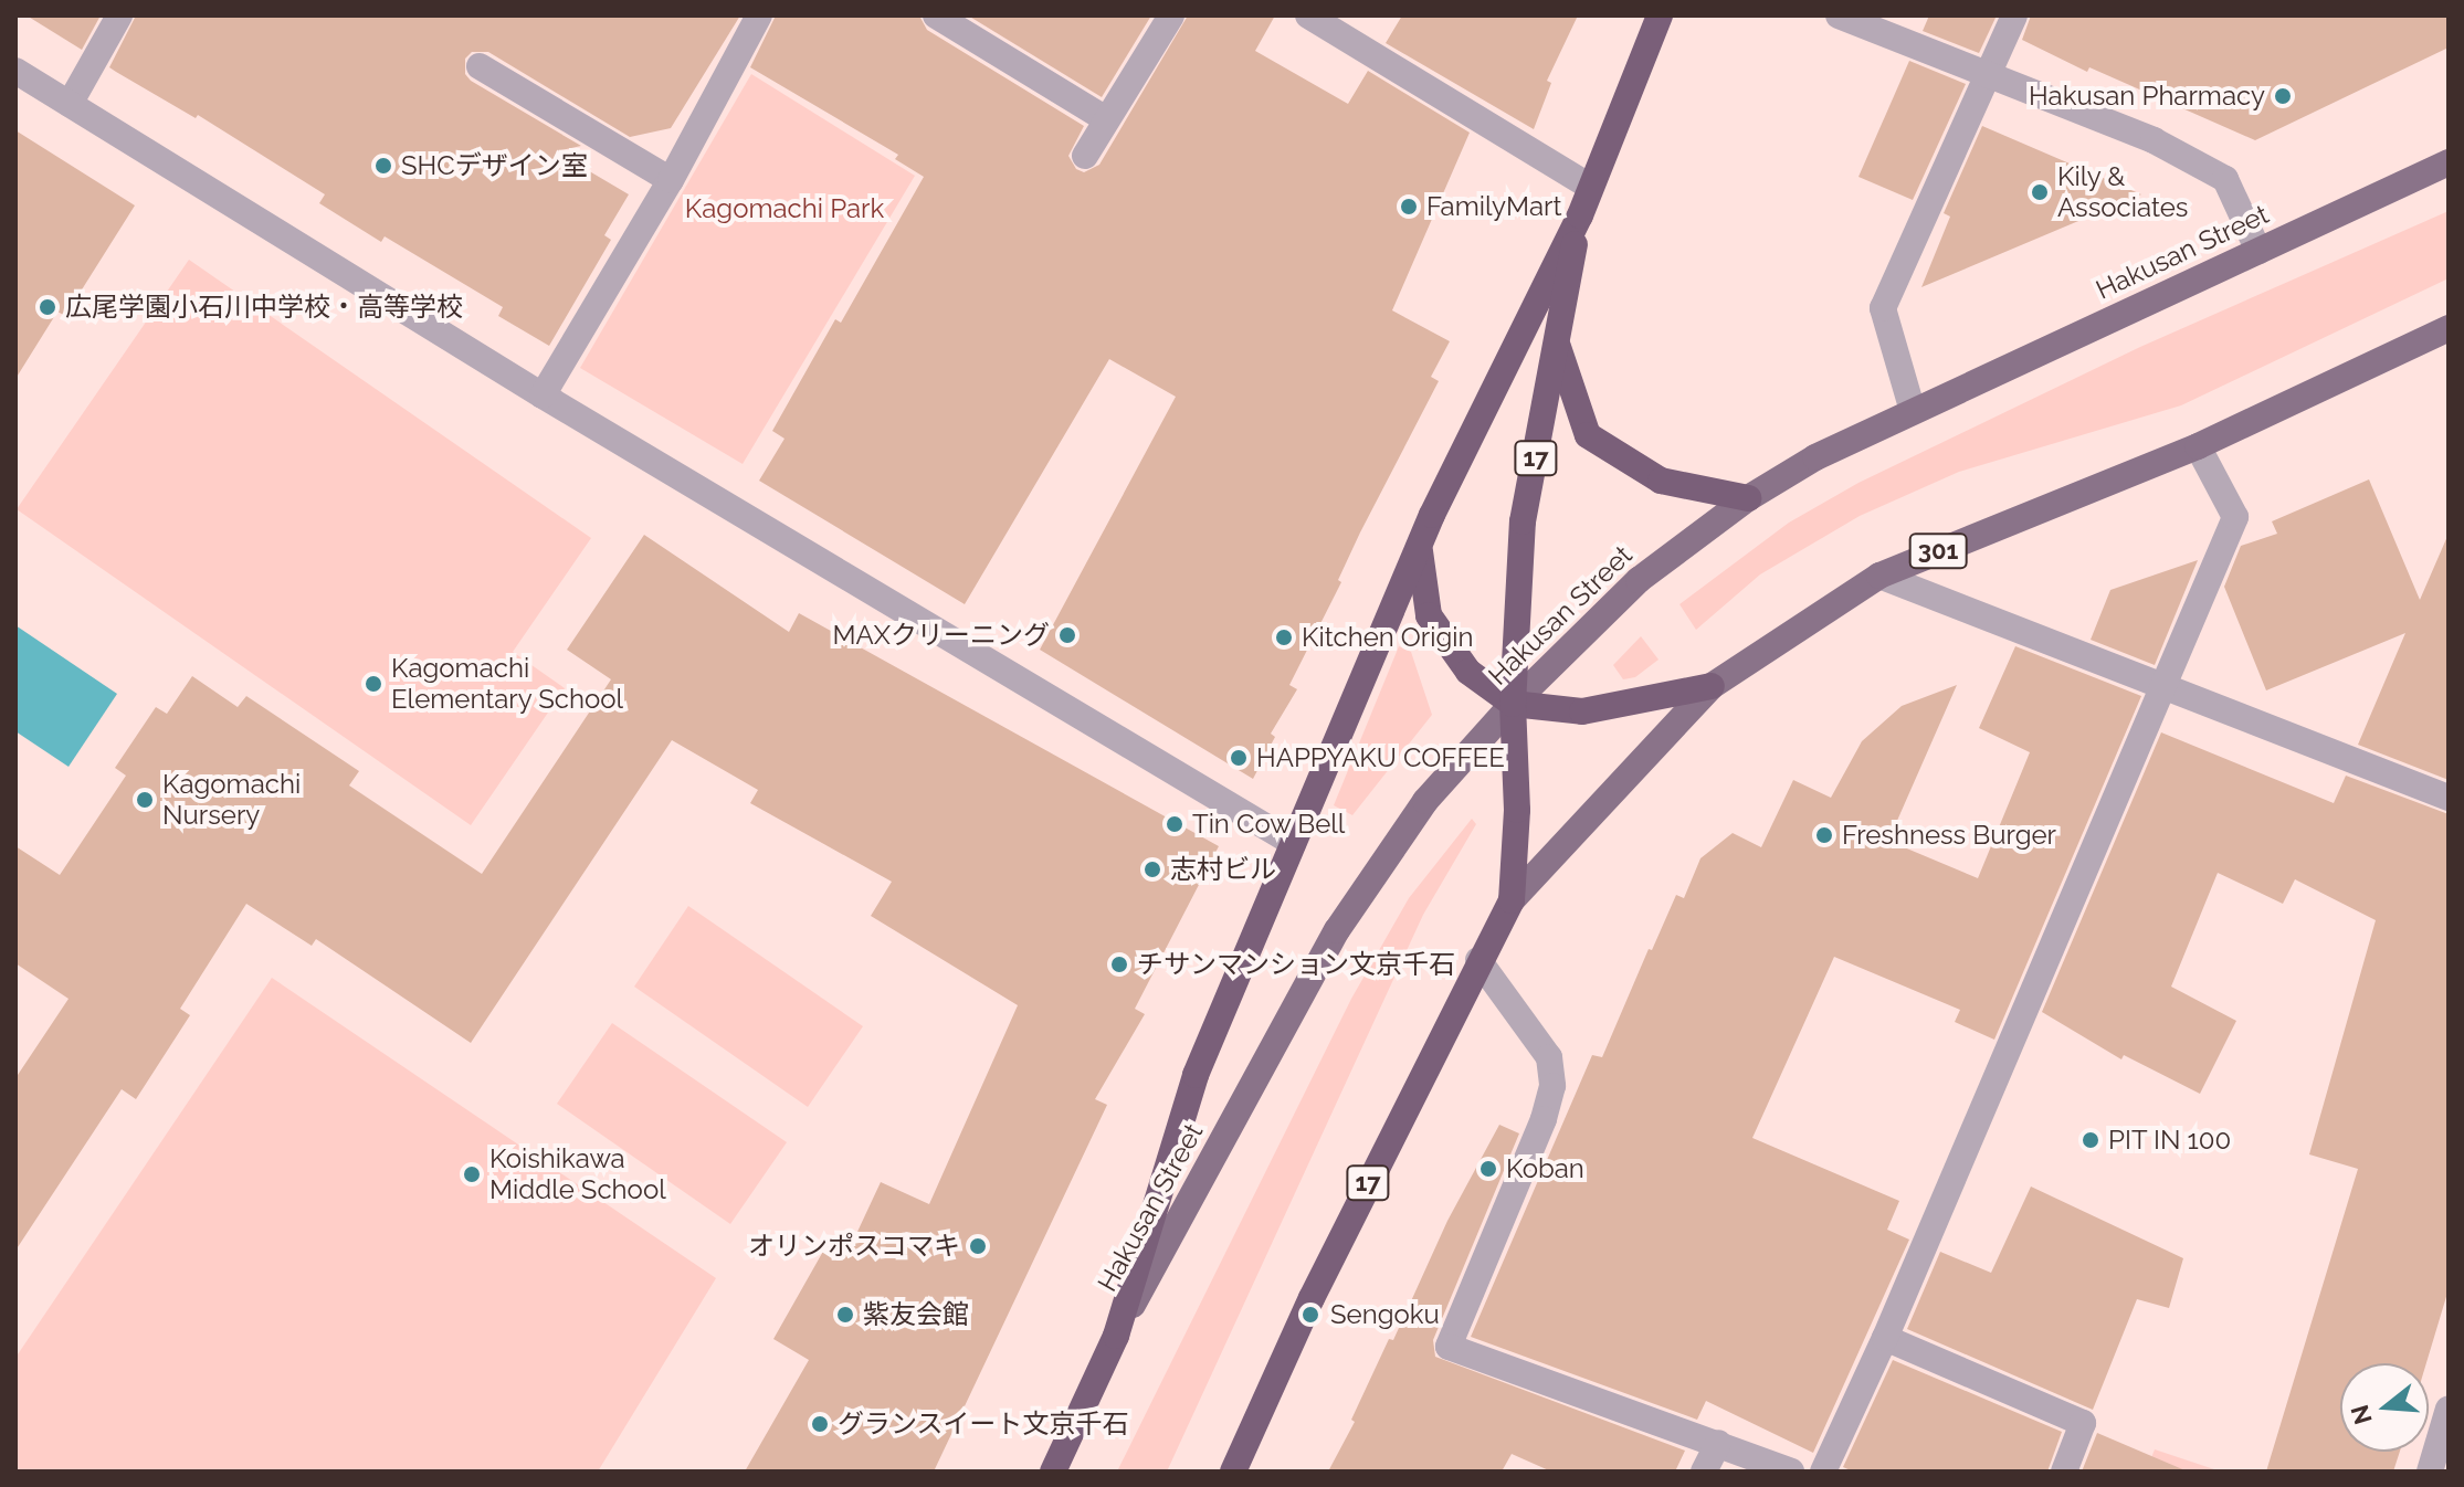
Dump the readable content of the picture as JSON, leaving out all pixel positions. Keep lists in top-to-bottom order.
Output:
{
  "streets": {
    "highway": ["Hakusan Street", "17"],
    "main road": ["301"]
  },
  "crossings": [
    ["Hakusan Street", "17"],
    ["17", "301"]
  ],
  "parks": ["Kagomachi Park"],
  "places": [
    "Hakusan Pharmacy",
    "SHCデザイン室",
    "Kily & Associates",
    "FamilyMart",
    "広尾学園小石川中学校・高等学校",
    "MAXクリーニング",
    "Kitchen Origin",
    "Kagomachi Elementary School",
    "HAPPYAKU COFFEE",
    "Kagomachi Nursery",
    "Tin Cow Bell",
    "Freshness Burger",
    "志村ビル",
    "チサンマンション文京千石",
    "PIT IN 100",
    "Koban",
    "Koishikawa Middle School",
    "オリンポスコマキ",
    "紫友会館",
    "Sengoku",
    "グランスイート文京千石"
  ],
  "north": "left"
}
